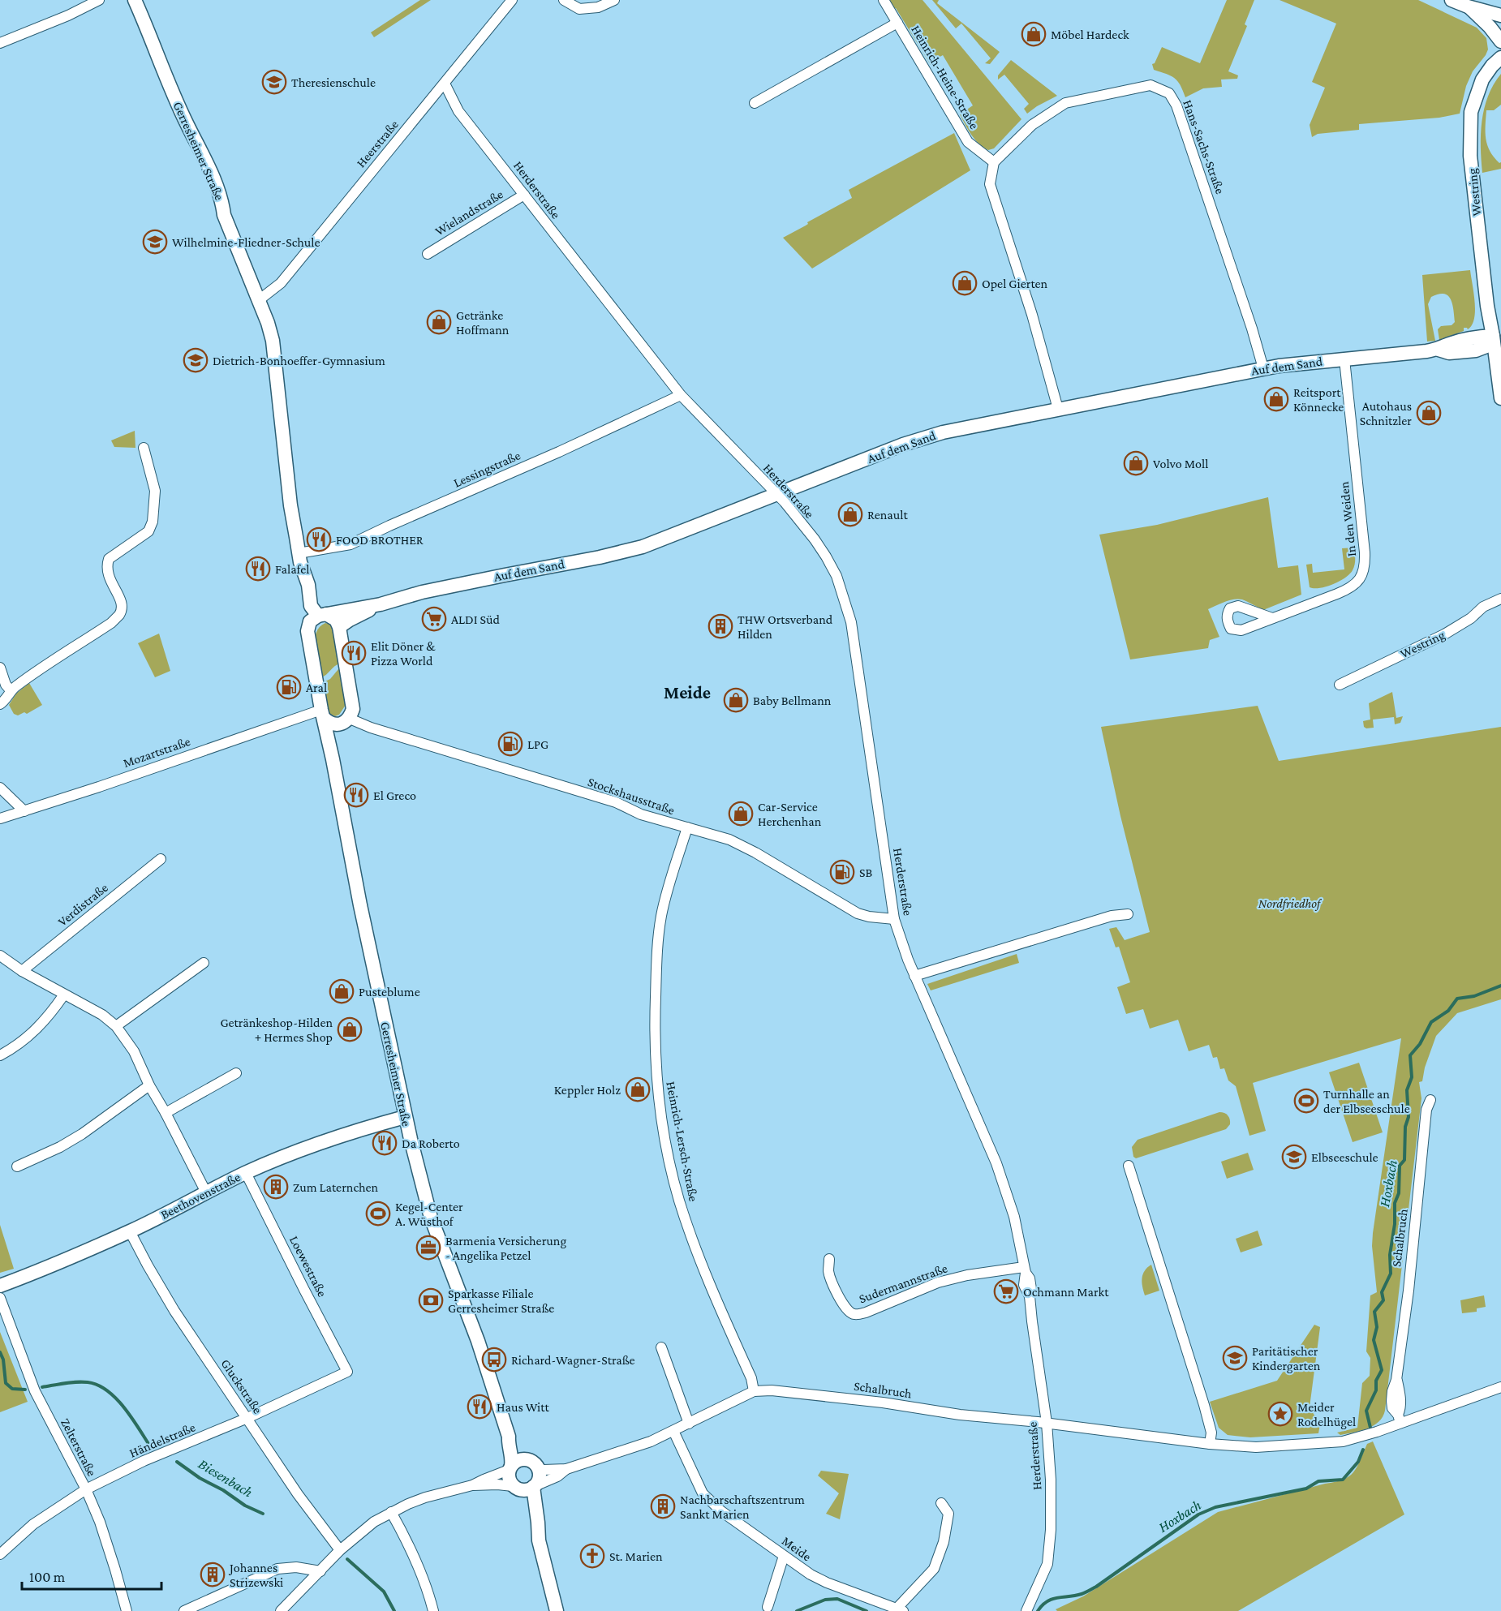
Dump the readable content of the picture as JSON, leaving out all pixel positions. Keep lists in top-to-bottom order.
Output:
{
  "streets": {
    "street": [
      "Heinrich-Heine-Straße",
      "Heerstraße",
      "Hans-Sachs-Straße",
      "Gerresheimer Straße",
      "Herderstraße",
      "Westring",
      "Wielandstraße",
      "Auf dem Sand",
      "Lessingstraße",
      "In den Weiden",
      "Mozartstraße",
      "Stockshausstraße",
      "Verdistraße",
      "Heinrich-Lersch-Straße",
      "Beethovenstraße",
      "Schalbruch",
      "Loewestraße",
      "Sudermannstraße",
      "Gluckstraße",
      "Händelstraße",
      "Zelterstraße",
      "Meide"
    ]
  },
  "crossings": [
    ["Heinrich-Heine-Straße", "Hans-Sachs-Straße"],
    ["Heerstraße", "Gerresheimer Straße"],
    ["Heerstraße", "Herderstraße"],
    ["Hans-Sachs-Straße", "Auf dem Sand"],
    ["Gerresheimer Straße", "Auf dem Sand"],
    ["Gerresheimer Straße", "Lessingstraße"],
    ["Gerresheimer Straße", "Mozartstraße"],
    ["Gerresheimer Straße", "Stockshausstraße"],
    ["Gerresheimer Straße", "Beethovenstraße"],
    ["Gerresheimer Straße", "Schalbruch"],
    ["Herderstraße", "Wielandstraße"],
    ["Herderstraße", "Auf dem Sand"],
    ["Herderstraße", "Lessingstraße"],
    ["Herderstraße", "Stockshausstraße"],
    ["Herderstraße", "Schalbruch"],
    ["Herderstraße", "Sudermannstraße"],
    ["Westring", "Auf dem Sand"],
    ["Auf dem Sand", "In den Weiden"],
    ["Stockshausstraße", "Heinrich-Lersch-Straße"],
    ["Heinrich-Lersch-Straße", "Schalbruch"],
    ["Beethovenstraße", "Loewestraße"],
    ["Beethovenstraße", "Gluckstraße"],
    ["Schalbruch", "Meide"],
    ["Loewestraße", "Händelstraße"],
    ["Gluckstraße", "Händelstraße"],
    ["Händelstraße", "Zelterstraße"]
  ],
  "districts": ["Meide"],
  "water": ["Hoxbach", "Biesenbach"],
  "parks": ["Nordfriedhof"],
  "places": {
    "shop": [
      "Möbel Hardeck",
      "Opel Gierten",
      "Getränke Hoffmann",
      "Reitsport Könnecke",
      "Autohaus Schnitzler",
      "Volvo Moll",
      "Renault",
      "Baby Bellmann",
      "Car-Service Herchenhan",
      "Pusteblume",
      "Getränkeshop-Hilden + Hermes Shop",
      "Keppler Holz"
    ],
    "school or university": [
      "Theresienschule",
      "Wilhelmine-Fliedner-Schule",
      "Dietrich-Bonhoeffer-Gymnasium",
      "Elbseeschule",
      "Paritätischer Kindergarten"
    ],
    "restaurant": [
      "FOOD BROTHER",
      "Falafel",
      "Elit Döner & Pizza World",
      "El Greco",
      "Da Roberto",
      "Haus Witt"
    ],
    "supermarket": ["ALDI Süd", "Ochmann Markt"],
    "building": [
      "THW Ortsverband Hilden",
      "Zum Laternchen",
      "Nachbarschaftszentrum Sankt Marien",
      "Johannes Strizewski"
    ],
    "fuel station": ["Aral", "LPG", "SB"],
    "sports": ["Turnhalle an der Elbseeschule", "Kegel-Center A. Wüsthof"],
    "office": ["Barmenia Versicherung - Angelika Petzel"],
    "bank": ["Sparkasse Filiale Gerresheimer Straße"],
    "bus stop": ["Richard-Wagner-Straße"],
    "place": ["Meider Rodelhügel"],
    "church": ["St. Marien"]
  },
  "scale_bar": "100 m"
}
